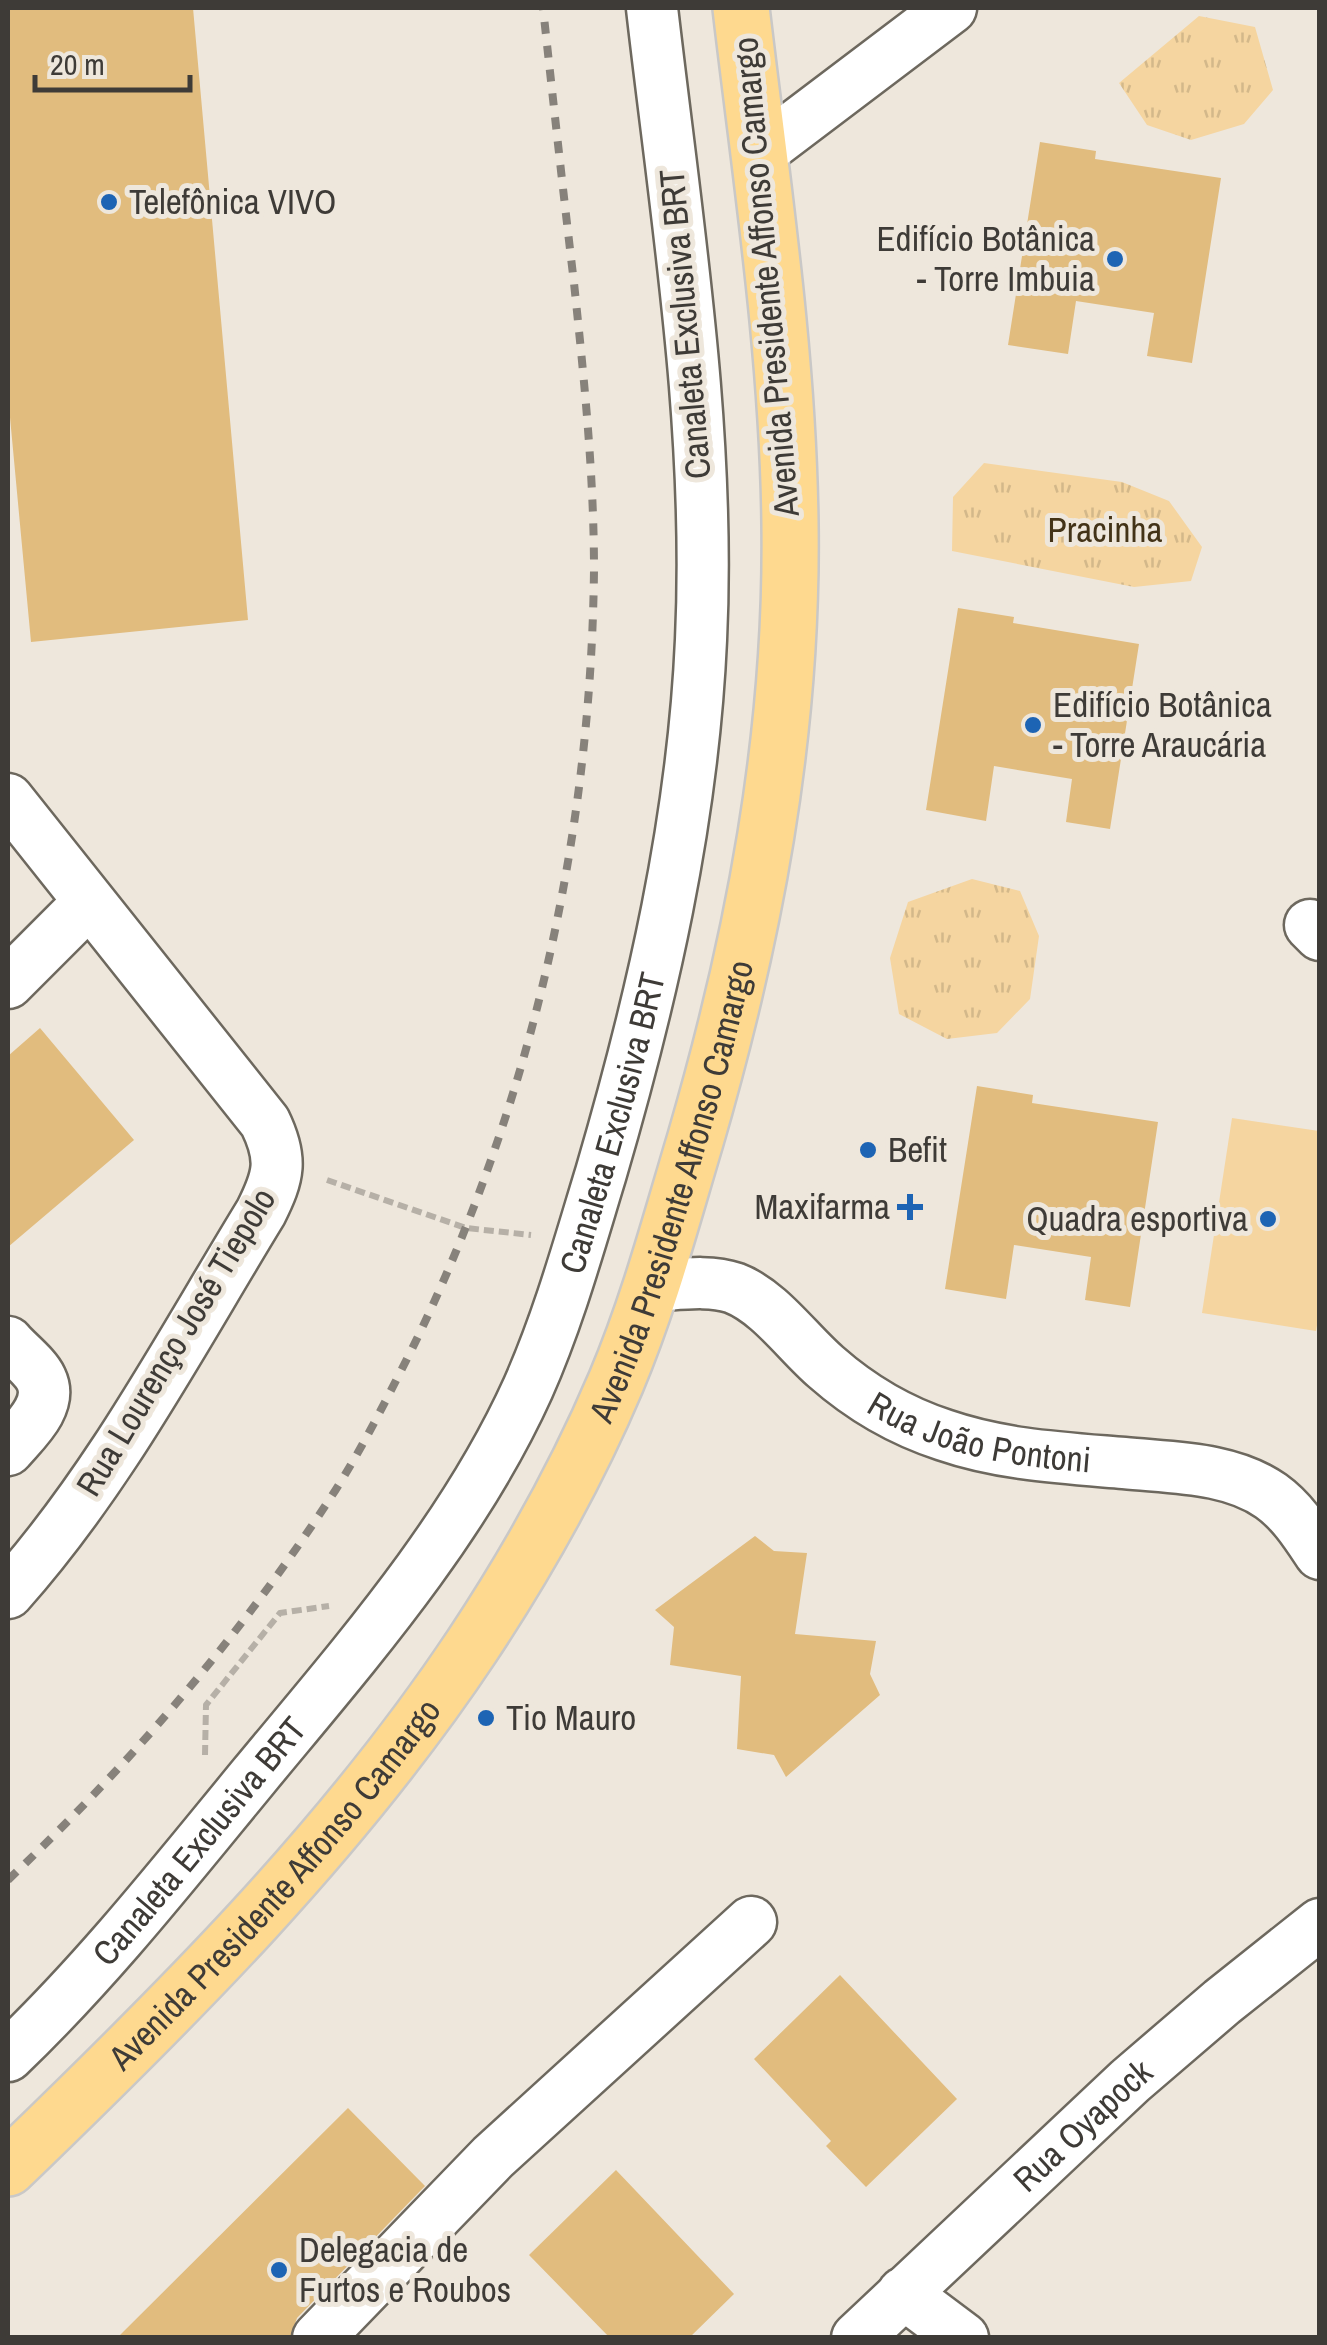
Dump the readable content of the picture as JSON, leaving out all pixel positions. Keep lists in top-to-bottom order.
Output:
{
  "streets": {
    "main road": ["Avenida Presidente Affonso Camargo"],
    "street": [
      "Canaleta Exclusiva BRT",
      "Rua Lourenço José Tiepolo",
      "Rua João Pontoni",
      "Rua Oyapock"
    ]
  },
  "crossings": [
    ["Avenida Presidente Affonso Camargo", "Rua João Pontoni"]
  ],
  "parks": ["Pracinha"],
  "places": {
    "other": [
      "Telefônica VIVO",
      "Edifício Botânica - Torre Imbuia",
      "Edifício Botânica - Torre Araucária",
      "Befit",
      "Quadra esportiva",
      "Tio Mauro",
      "Delegacia de Furtos e Roubos"
    ],
    "health": ["Maxifarma"]
  },
  "scale_bar": "20 m"
}
